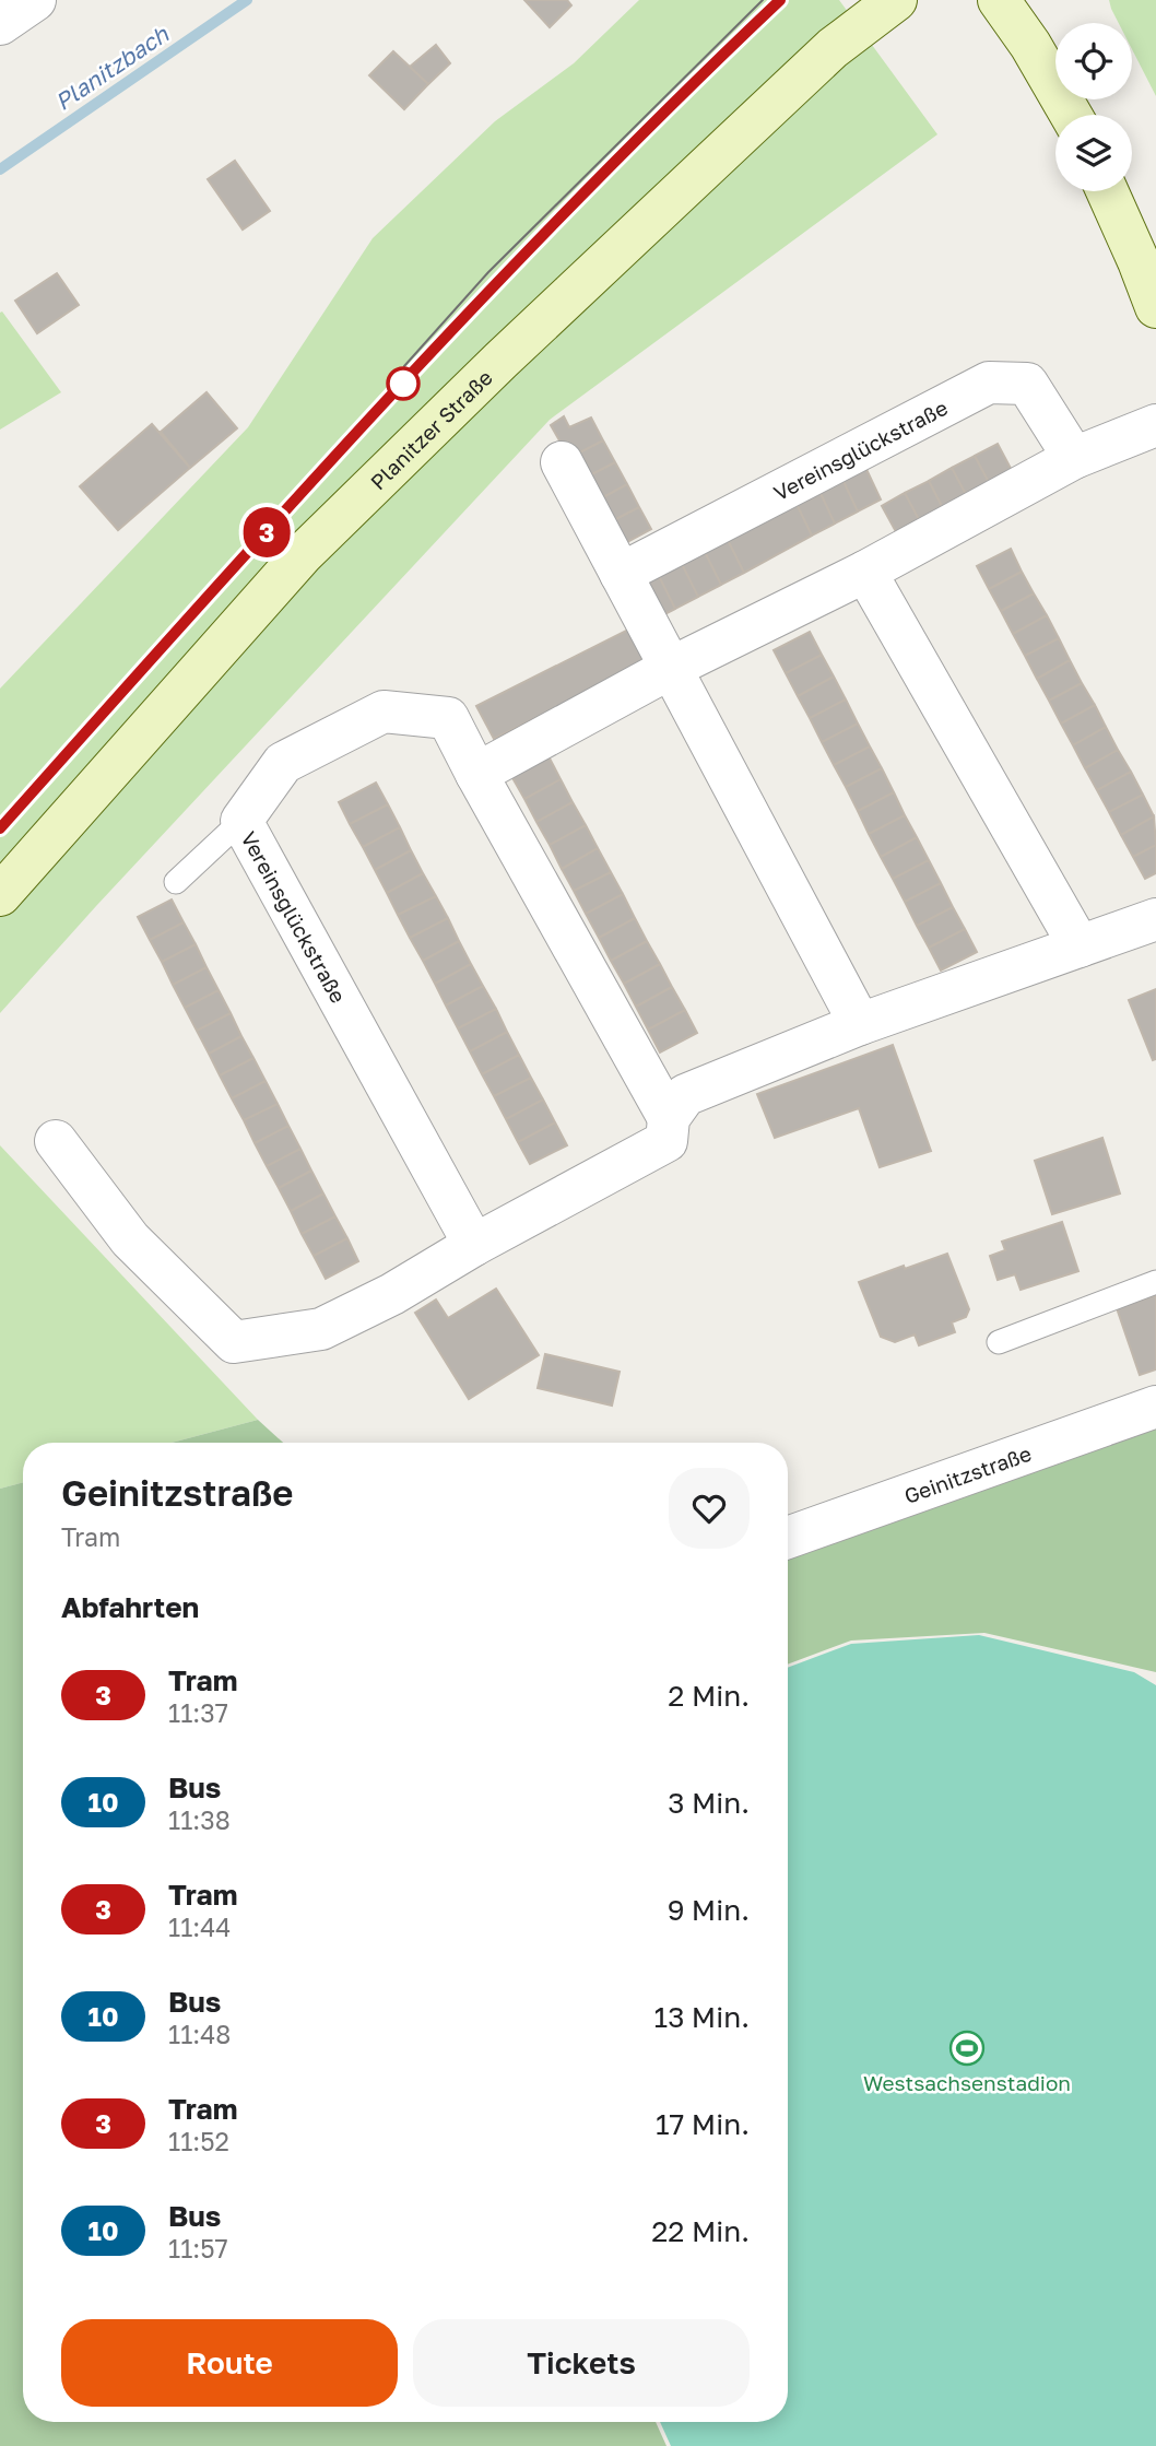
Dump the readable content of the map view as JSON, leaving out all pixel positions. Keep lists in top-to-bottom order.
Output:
{
  "streets": {
    "main road": ["Planitzer Straße"],
    "street": ["Vereinsglückstraße", "Geinitzstraße"]
  },
  "water": ["Planitzbach"],
  "places": {
    "sports": ["Westsachsenstadion"]
  },
  "lines": ["tram line 3"],
  "page": {
    "on_map": "3",
    "heading": [
      ["Geinitzstraße", "Tram"],
      "Abfahrten"
    ],
    "list": [
      {
        "mark": "3",
        "name": "Tram",
        "note": "11:37",
        "value": "2 Min."
      },
      {
        "mark": "10",
        "name": "Bus",
        "note": "11:38",
        "value": "3 Min."
      },
      {
        "mark": "3",
        "name": "Tram",
        "note": "11:44",
        "value": "9 Min."
      },
      {
        "mark": "10",
        "name": "Bus",
        "note": "11:48",
        "value": "13 Min."
      },
      {
        "mark": "3",
        "name": "Tram",
        "note": "11:52",
        "value": "17 Min."
      },
      {
        "mark": "10",
        "name": "Bus",
        "note": "11:57",
        "value": "22 Min."
      }
    ],
    "buttons": ["Route", "Tickets"]
  }
}
